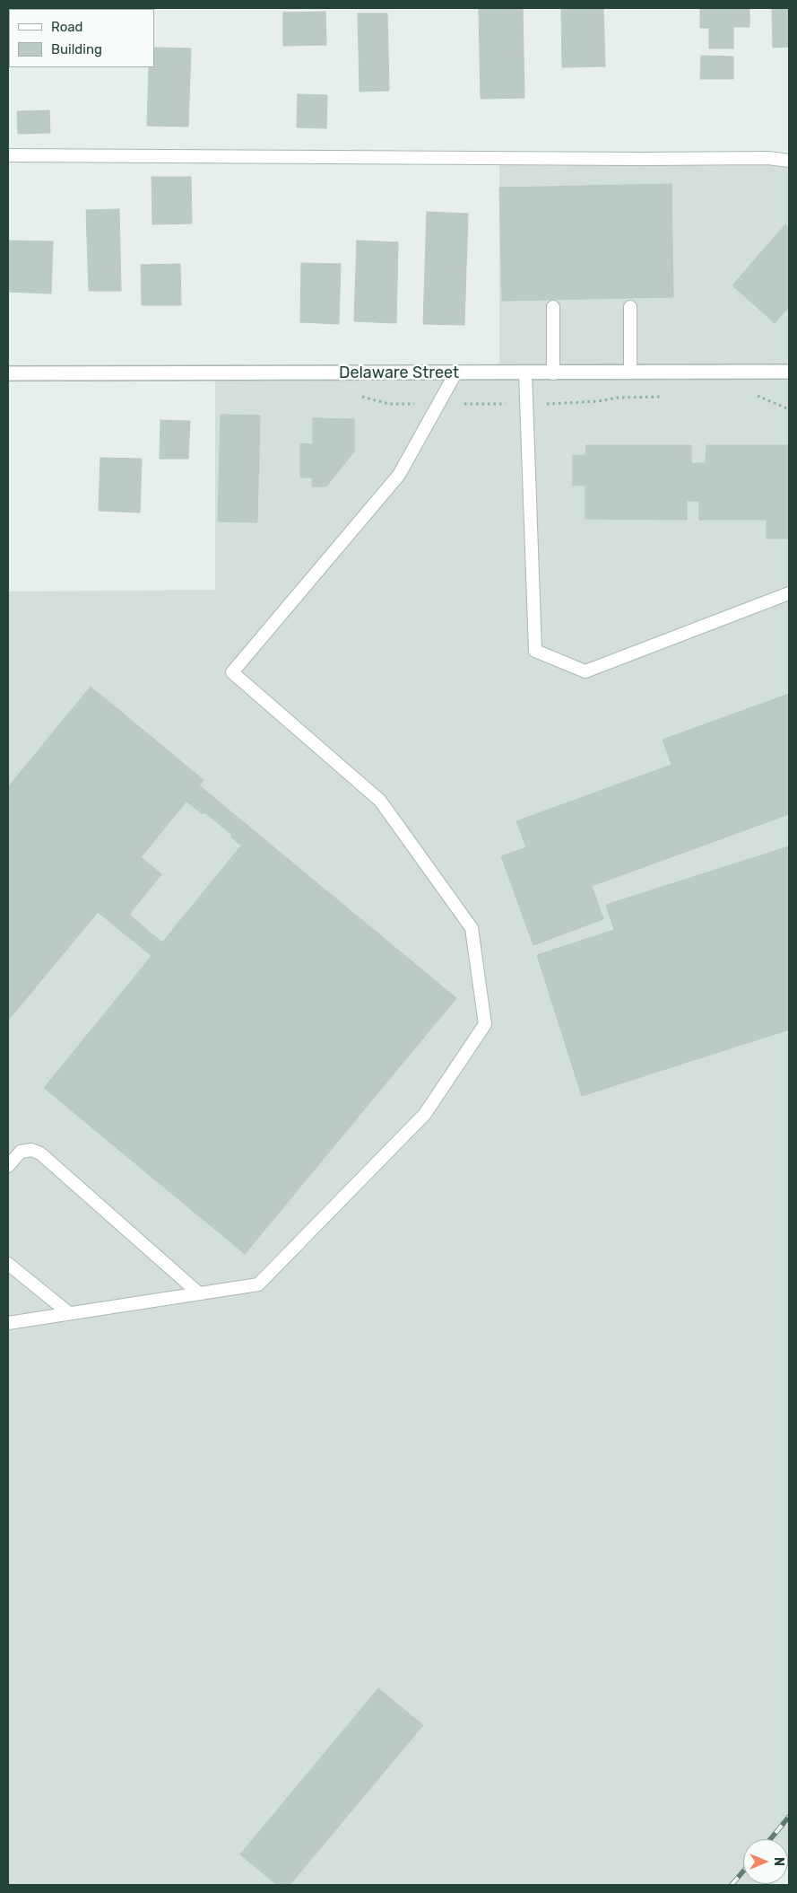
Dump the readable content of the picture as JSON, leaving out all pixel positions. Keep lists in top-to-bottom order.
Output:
{
  "streets": {
    "street": ["Delaware Street"]
  },
  "legend": ["Road", "Building"],
  "north": "right"
}
